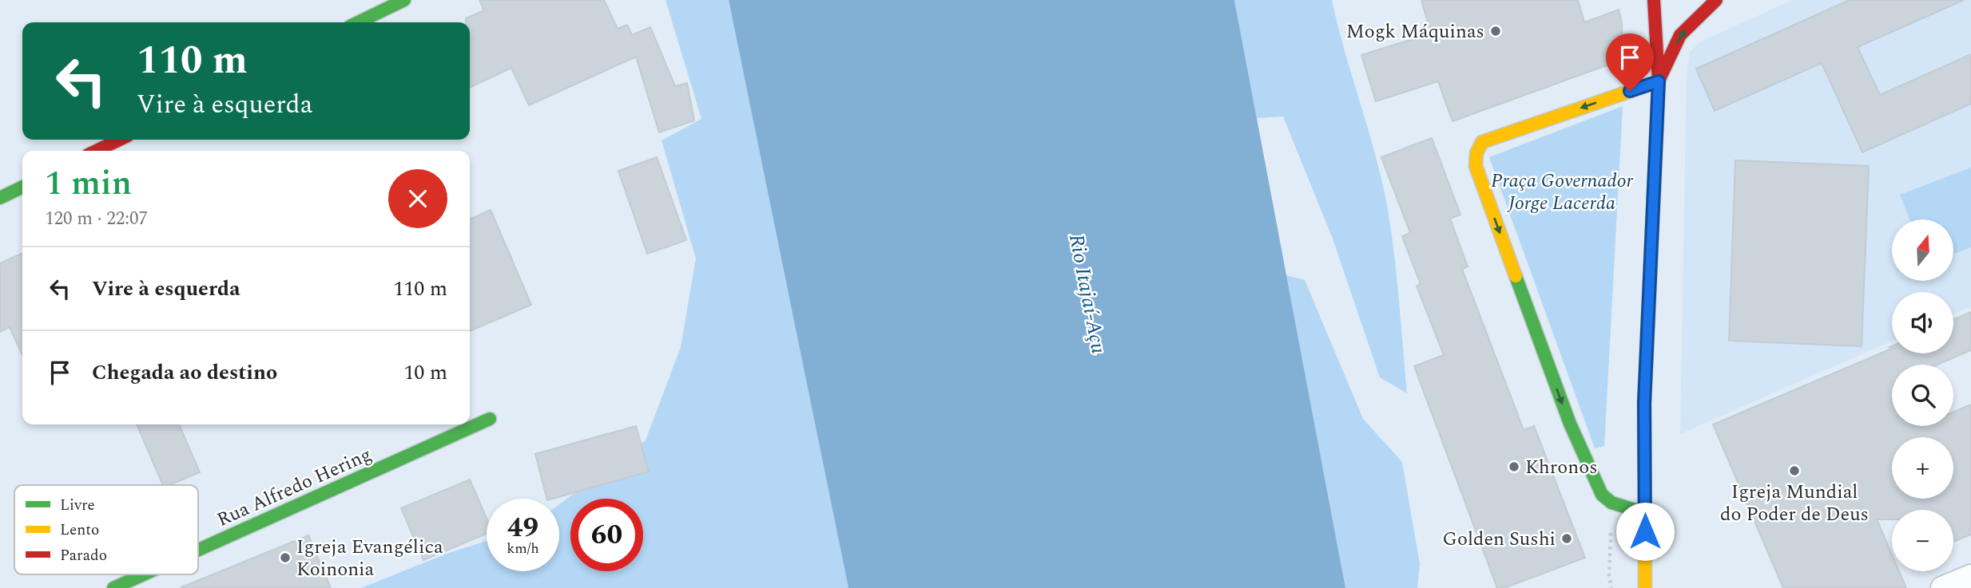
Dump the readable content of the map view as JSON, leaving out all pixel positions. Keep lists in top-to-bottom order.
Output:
{
  "streets": {
    "street": ["Rua Alfredo Hering"]
  },
  "water": ["Rio Itajaí-Açu"],
  "parks": ["Praça Governador Jorge Lacerda"],
  "places": [
    "Mogk Máquinas",
    "Khronos",
    "Igreja Mundial do Poder de Deus",
    "Golden Sushi",
    "Igreja Evangélica Koinonia"
  ],
  "legend": ["Livre", "Lento", "Parado"],
  "north": "top",
  "page": {
    "turn": ["110 m", "Vire à esquerda"],
    "heading": ["1 min", "120 m · 22:07"],
    "map_buttons": ["+", "−"],
    "list": [
      {
        "name": "Vire à esquerda",
        "value": "110 m"
      },
      {
        "name": "Chegada ao destino",
        "value": "10 m"
      }
    ],
    "speed": "49 km/h",
    "limit": "60"
  }
}
